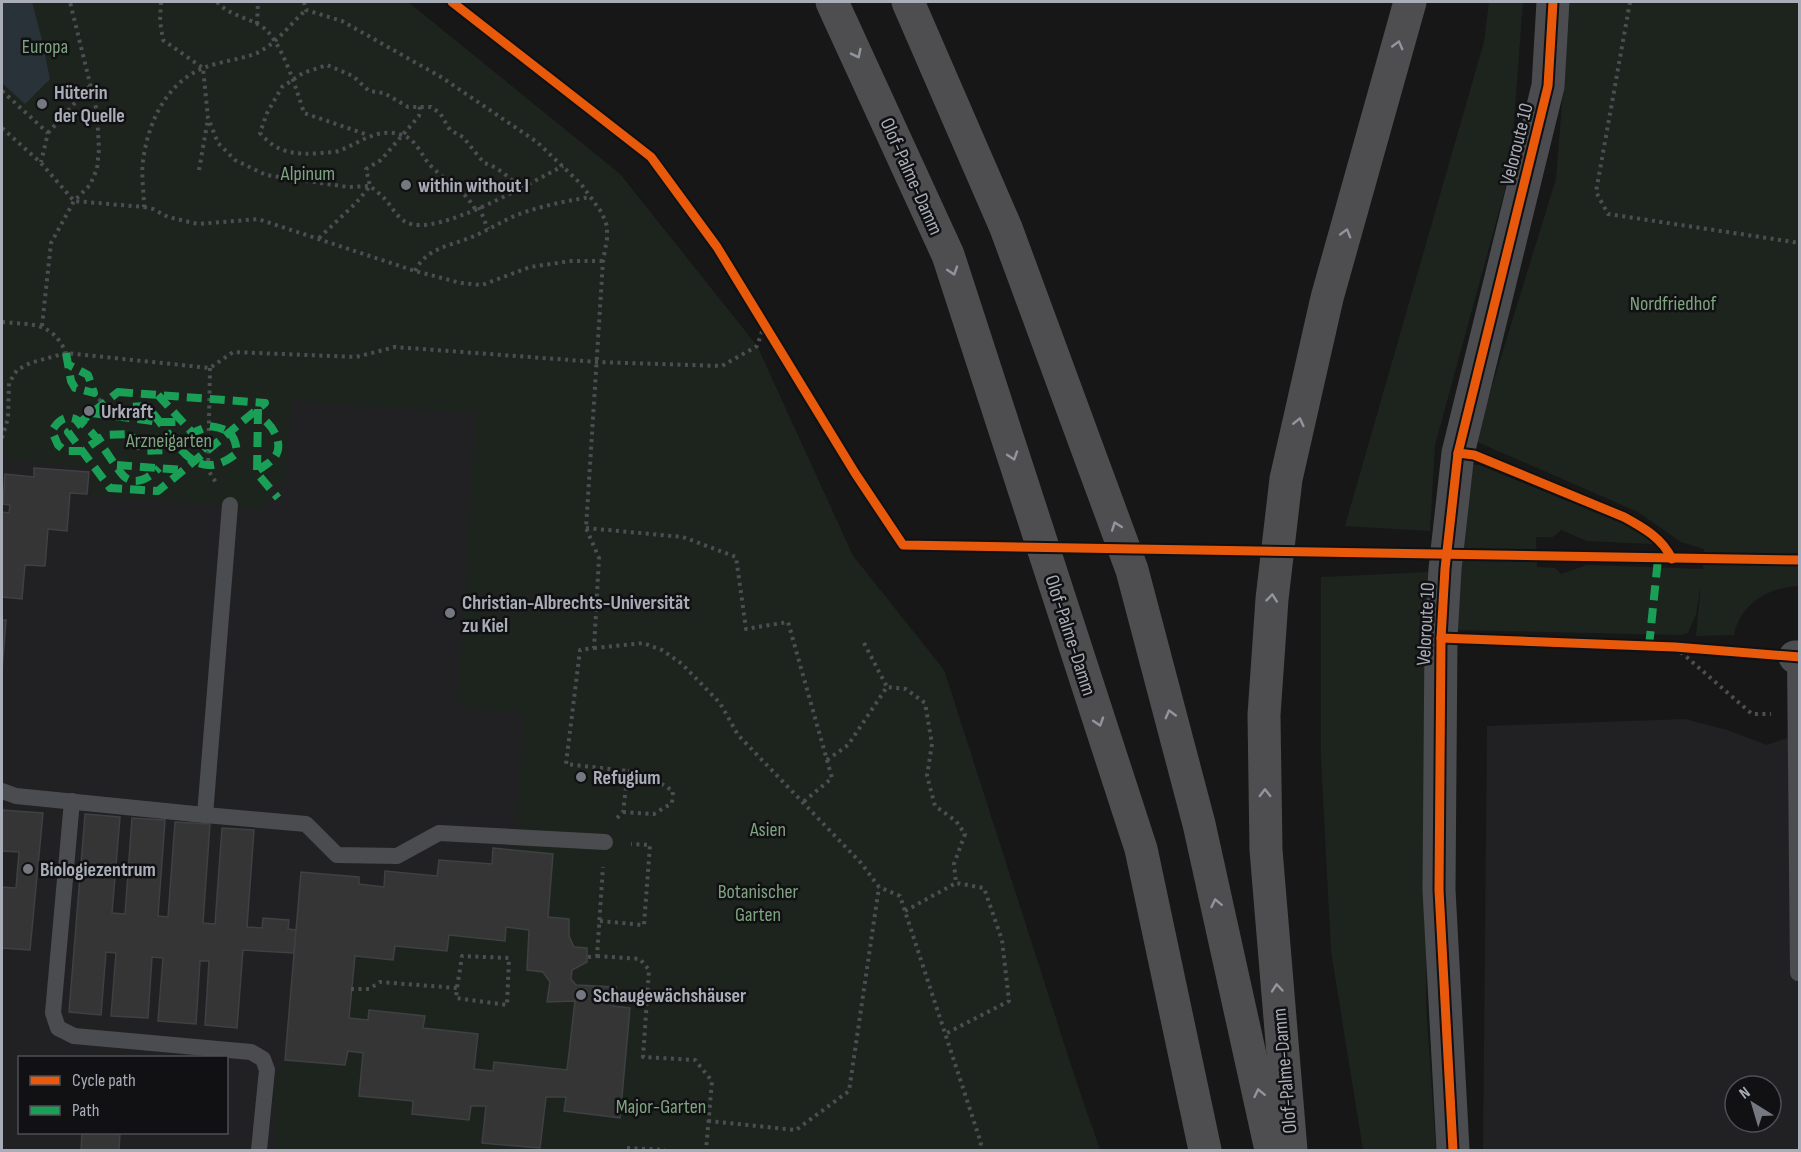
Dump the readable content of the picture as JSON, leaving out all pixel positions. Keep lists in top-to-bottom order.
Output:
{
  "streets": {
    "highway": ["Olof-Palme-Damm"],
    "street": ["Veloroute 10"]
  },
  "parks": [
    "Europa",
    "Alpinum",
    "Nordfriedhof",
    "Arzneigarten",
    "Asien",
    "Botanischer Garten",
    "Major-Garten"
  ],
  "places": [
    "Hüterin der Quelle",
    "within without I",
    "Urkraft",
    "Christian-Albrechts-Universität zu Kiel",
    "Refugium",
    "Biologiezentrum",
    "Schaugewächshäuser"
  ],
  "legend": ["Cycle path", "Path"],
  "north": "top left"
}
